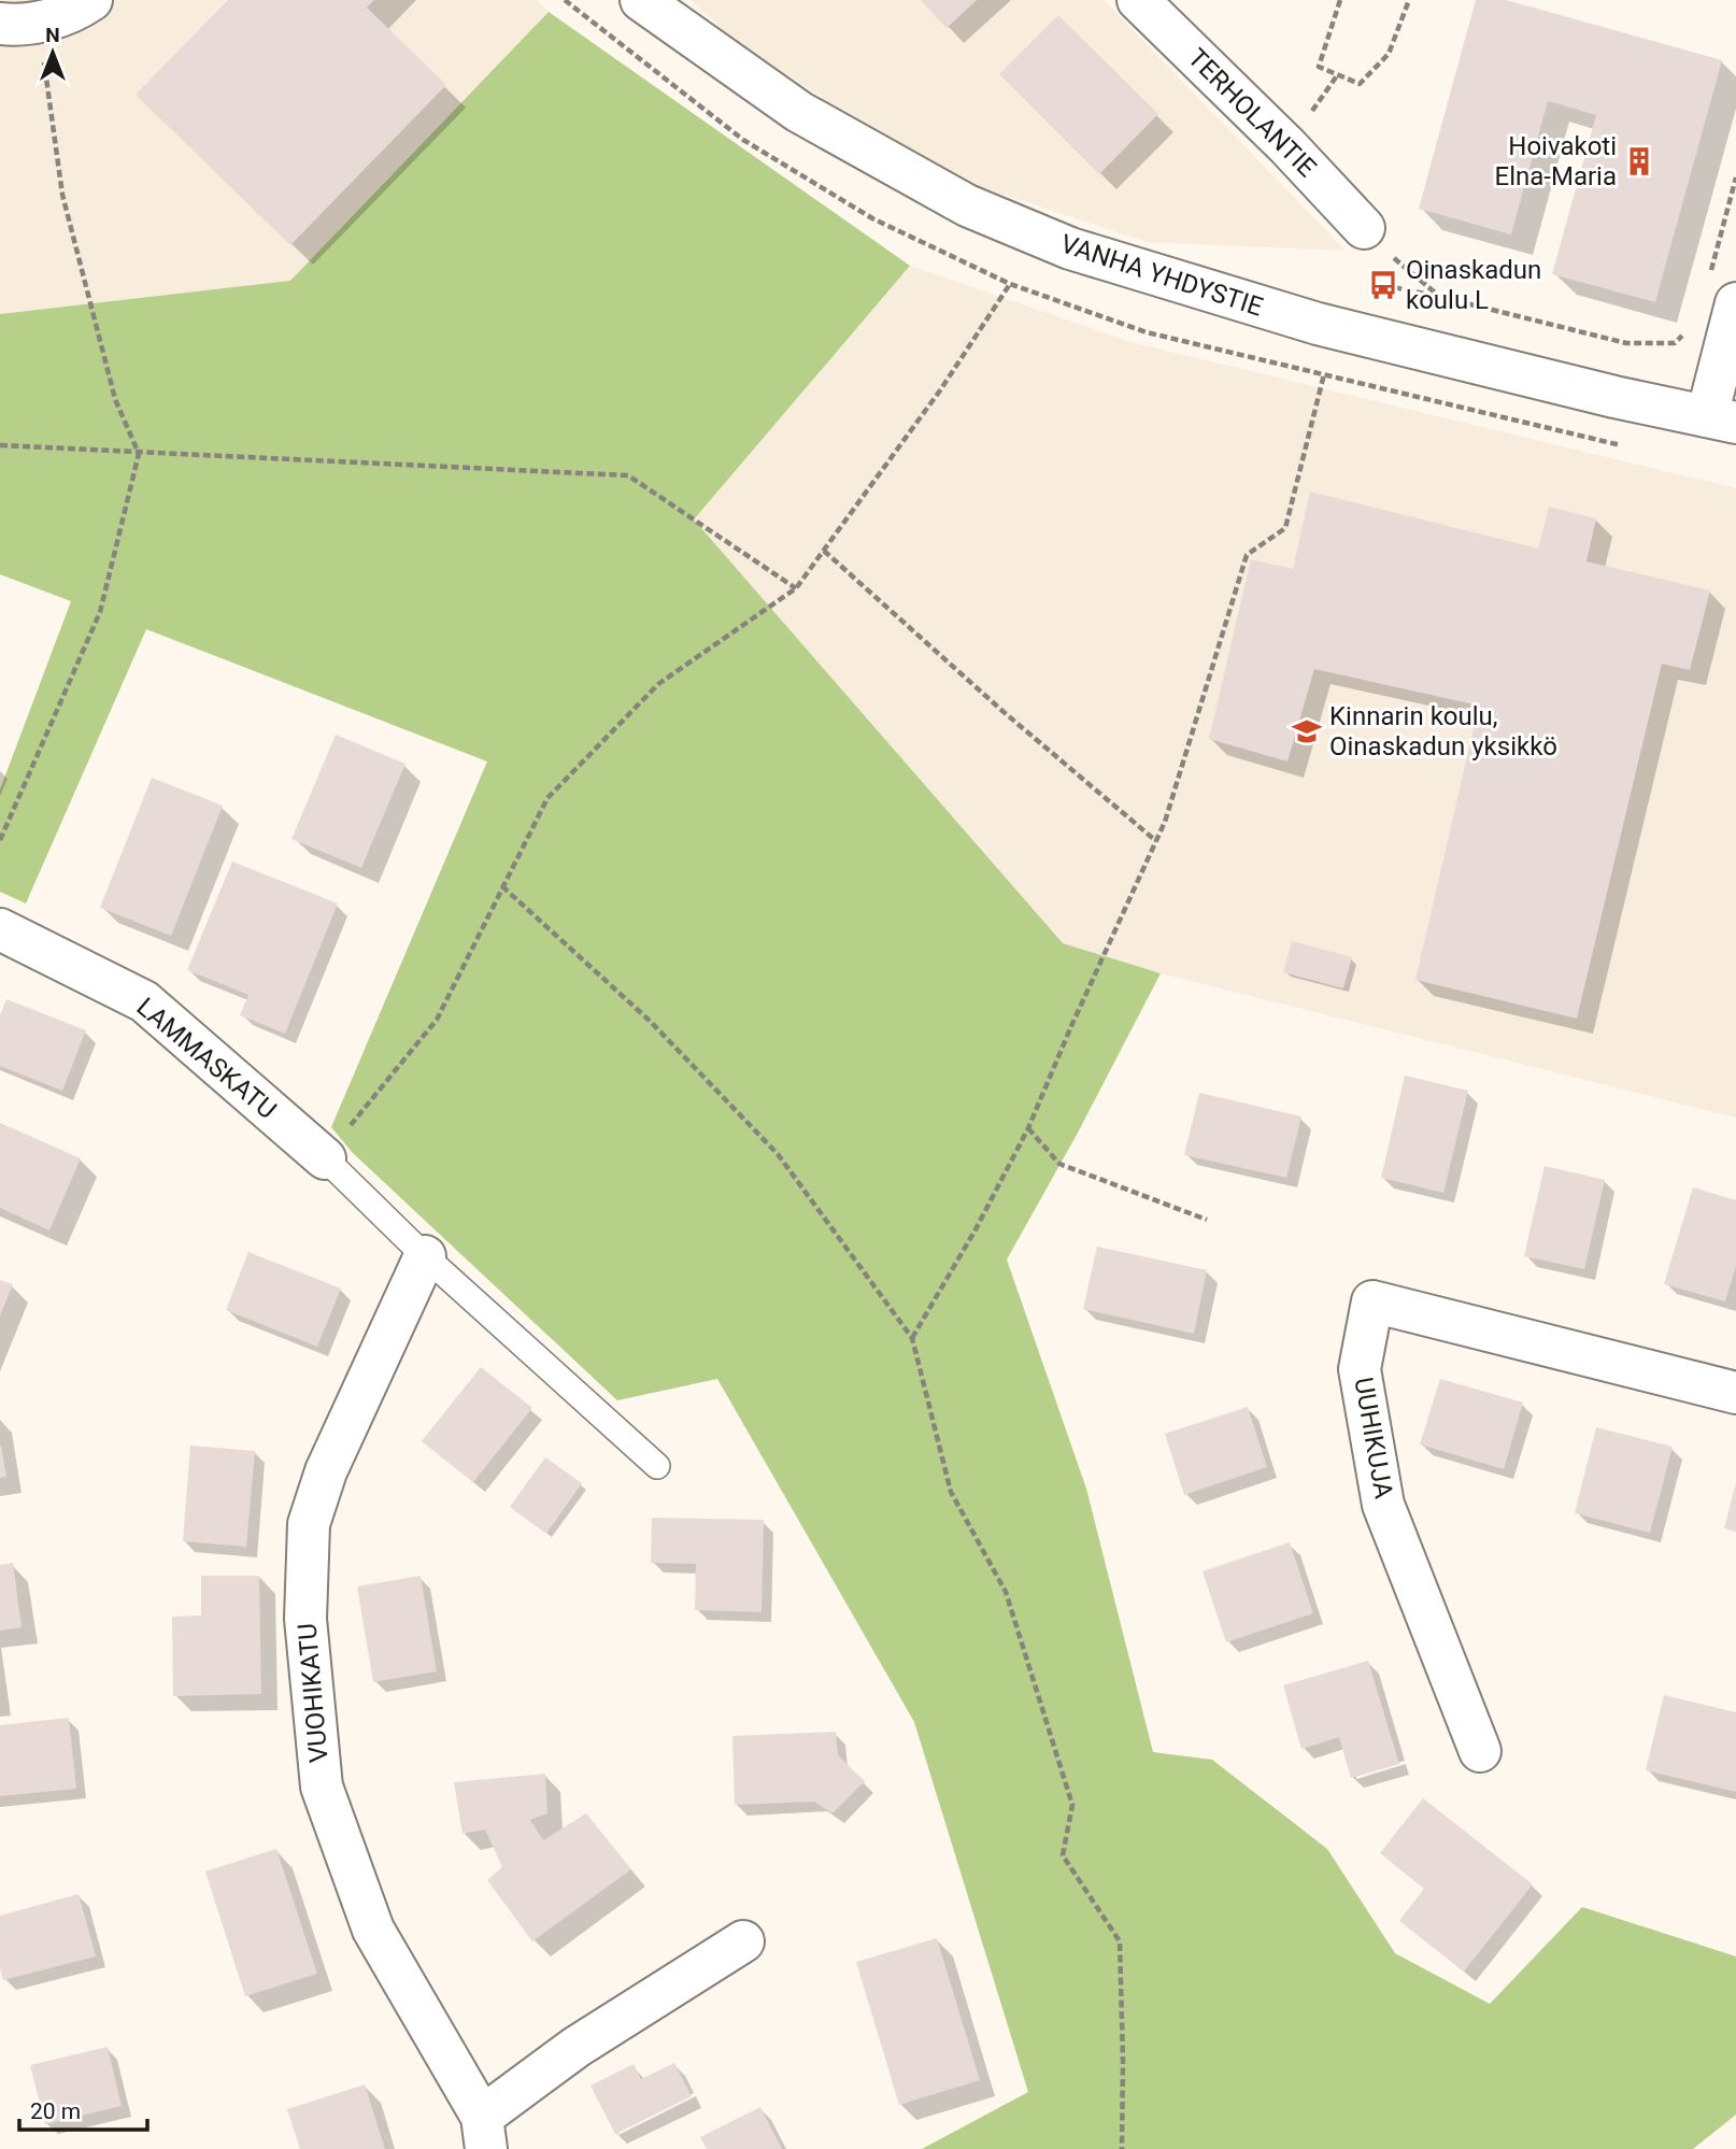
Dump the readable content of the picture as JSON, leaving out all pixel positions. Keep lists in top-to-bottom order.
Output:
{
  "streets": {
    "street": [
      "TERHOLANTIE",
      "VANHA YHDYSTIE",
      "LAMMASKATU",
      "UUHIKUJA",
      "VUOHIKATU"
    ]
  },
  "places": {
    "building": ["Hoivakoti Elna-Maria"],
    "bus stop": ["Oinaskadun koulu L"],
    "school or university": ["Kinnarin koulu, Oinaskadun yksikkö"]
  },
  "scale_bar": "20 m",
  "north": "top"
}
